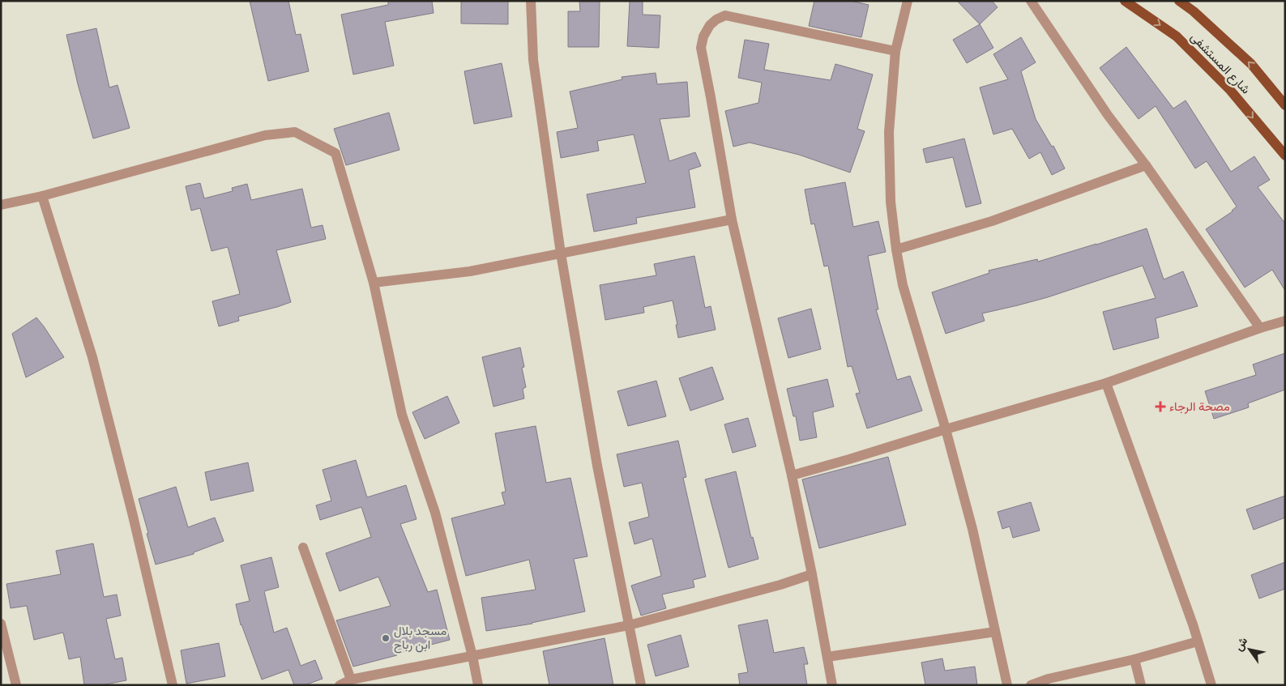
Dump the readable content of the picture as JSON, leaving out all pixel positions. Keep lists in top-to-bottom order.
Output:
{
  "streets": {
    "main road": ["شارع المستشفى"]
  },
  "places": {
    "health": ["مصحة الرجاء"],
    "other": ["مسجد بلال ابن رباح"]
  },
  "north": "top left"
}
